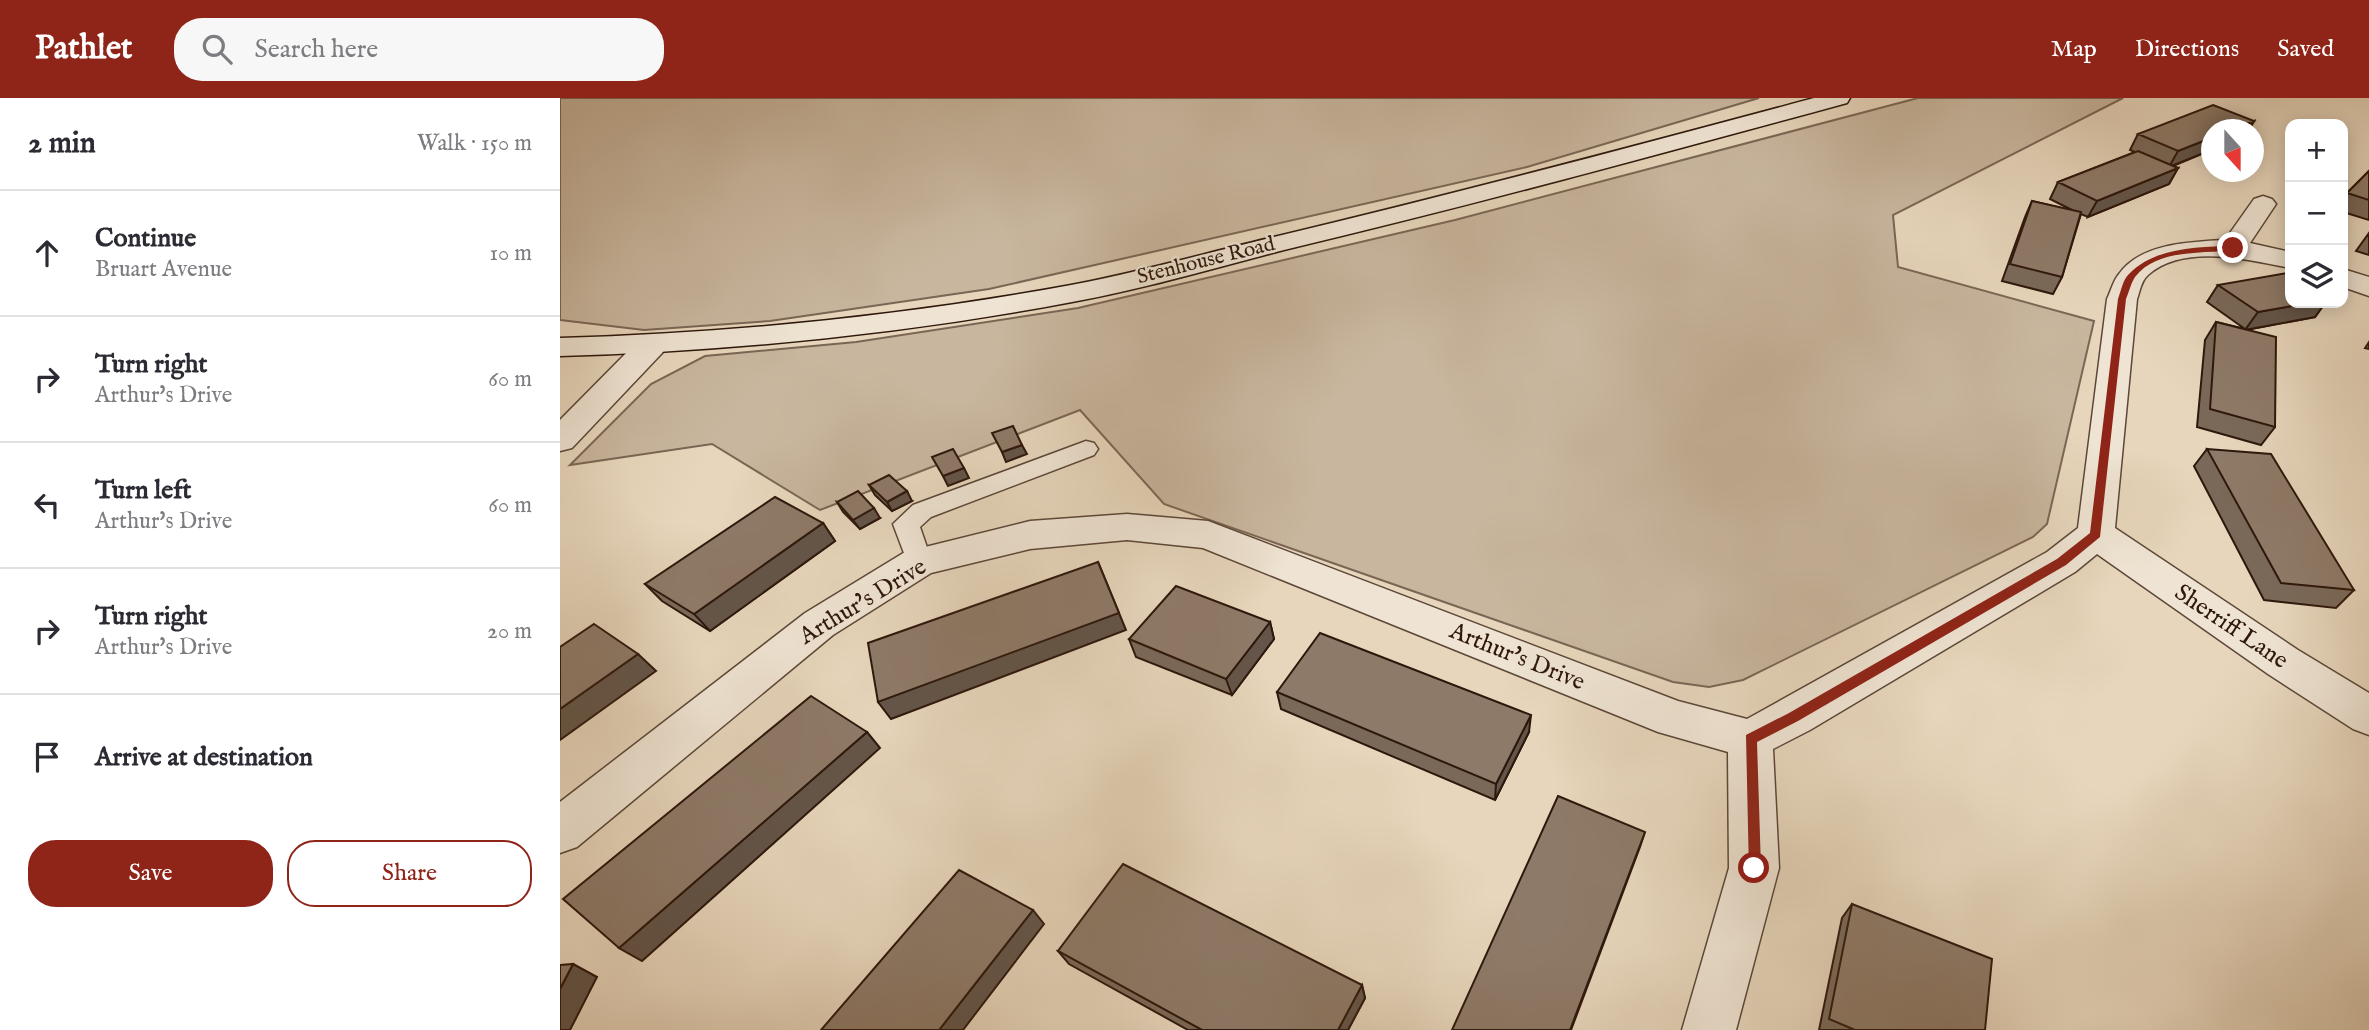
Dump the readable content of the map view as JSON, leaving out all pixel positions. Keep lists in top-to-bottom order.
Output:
{
  "streets": {
    "street": ["Stenhouse Road", "Arthur's Drive", "Sherriff Lane"]
  },
  "north": "bottom",
  "page": {
    "header": "Pathlet",
    "search": "Search here",
    "nav": ["Map", "Directions", "Saved"],
    "heading": ["2 min", "Walk · 150 m"],
    "map_buttons": ["+", "−"],
    "list": [
      ["Continue", "Bruart Avenue", "10 m"],
      ["Turn right", "Arthur's Drive", "60 m"],
      ["Turn left", "Arthur's Drive", "60 m"],
      ["Turn right", "Arthur's Drive", "20 m"],
      "Arrive at destination"
    ],
    "buttons": ["Save", "Share"]
  }
}
